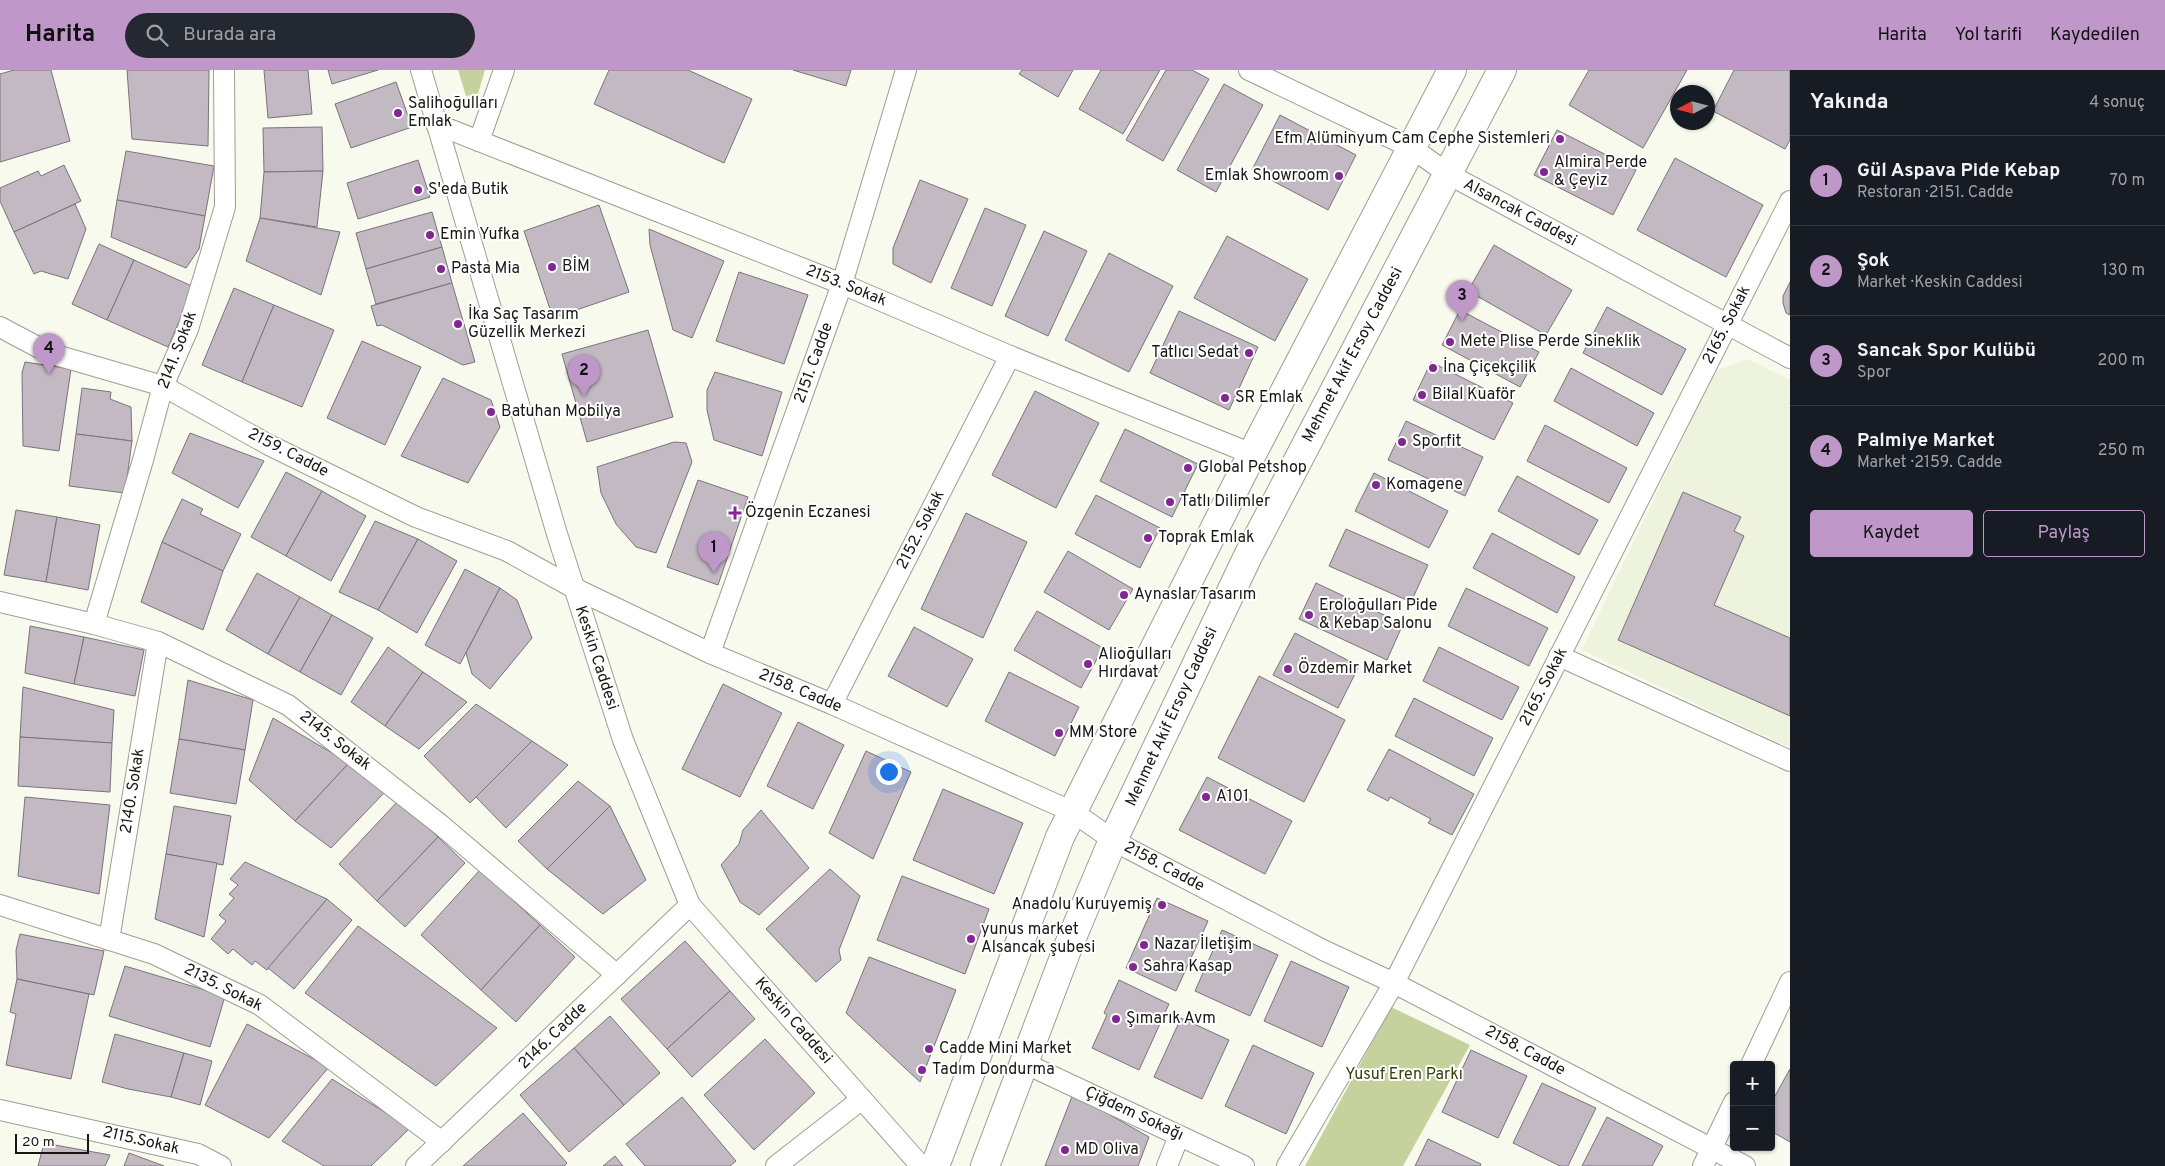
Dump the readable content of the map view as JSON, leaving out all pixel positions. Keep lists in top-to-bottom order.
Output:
{
  "streets": {
    "street": [
      "Alsancak Caddesi",
      "2153. Sokak",
      "2165. Sokak",
      "2141. Sokak",
      "Mehmet Akif Ersoy Caddesi",
      "2151. Cadde",
      "2159. Cadde",
      "2152. Sokak",
      "Keskin Caddesi",
      "2158. Cadde",
      "2145. Sokak",
      "2140. Sokak",
      "2135. Sokak",
      "2146. Cadde",
      "Çiğdem Sokağı",
      "2115.Sokak"
    ]
  },
  "crossings": [
    ["Alsancak Caddesi", "2165. Sokak"],
    ["Alsancak Caddesi", "Mehmet Akif Ersoy Caddesi"],
    ["2153. Sokak", "2151. Cadde"],
    ["2153. Sokak", "2152. Sokak"],
    ["2153. Sokak", "Keskin Caddesi"],
    ["2165. Sokak", "2158. Cadde"],
    ["2141. Sokak", "2159. Cadde"],
    ["2141. Sokak", "2145. Sokak"],
    ["Mehmet Akif Ersoy Caddesi", "2158. Cadde"],
    ["Mehmet Akif Ersoy Caddesi", "Çiğdem Sokağı"],
    ["2151. Cadde", "2158. Cadde"],
    ["2159. Cadde", "Keskin Caddesi"],
    ["2159. Cadde", "2158. Cadde"],
    ["2152. Sokak", "2158. Cadde"],
    ["Keskin Caddesi", "2158. Cadde"],
    ["Keskin Caddesi", "2146. Cadde"],
    ["2145. Sokak", "2140. Sokak"],
    ["2145. Sokak", "2146. Cadde"],
    ["2140. Sokak", "2135. Sokak"],
    ["2135. Sokak", "2146. Cadde"]
  ],
  "parks": ["Yusuf Eren Parkı"],
  "places": {
    "other": [
      "Salihoğulları Emlak",
      "Efm Alüminyum Cam Cephe Sistemleri",
      "Almira Perde & Çeyiz",
      "Emlak Showroom",
      "S'eda Butik",
      "Emin Yufka",
      "BİM",
      "Pasta Mia",
      "İka Saç Tasarım Güzellik Merkezi",
      "Mete Plise Perde Sineklik",
      "Tatlıcı Sedat",
      "İna Çiçekçilik",
      "Bilal Kuaför",
      "SR Emlak",
      "Batuhan Mobilya",
      "Sporfit",
      "Global Petshop",
      "Komagene",
      "Tatlı Dilimler",
      "Toprak Emlak",
      "Aynaslar Tasarım",
      "Eroloğulları Pide & Kebap Salonu",
      "Alioğulları Hırdavat",
      "Özdemir Market",
      "MM Store",
      "A101",
      "Anadolu Kuruyemiş",
      "yunus market Alsancak şubesi",
      "Nazar İletişim",
      "Sahra Kasap",
      "Şımarık Avm",
      "Cadde Mini Market",
      "Tadım Dondurma",
      "MD Oliva"
    ],
    "health": ["Özgenin Eczanesi"]
  },
  "scale_bar": "20 m",
  "north": "left",
  "page": {
    "header": "Harita",
    "search": "Burada ara",
    "nav": ["Harita", "Yol tarifi", "Kaydedilen"],
    "heading": ["Yakında", "4 sonuç"],
    "list": [
      {
        "mark": "1",
        "name": "Gül Aspava Pide Kebap",
        "note": "Restoran · 2151. Cadde",
        "value": "70 m"
      },
      {
        "mark": "2",
        "name": "Şok",
        "note": "Market · Keskin Caddesi",
        "value": "130 m"
      },
      {
        "mark": "3",
        "name": "Sancak Spor Kulübü",
        "note": "Spor",
        "value": "200 m"
      },
      {
        "mark": "4",
        "name": "Palmiye Market",
        "note": "Market · 2159. Cadde",
        "value": "250 m"
      }
    ],
    "pins": [
      "3",
      "4",
      "2",
      "1"
    ],
    "buttons": ["Kaydet", "Paylaş"],
    "map_buttons": ["+", "−"],
    "scale": "20 m"
  }
}
